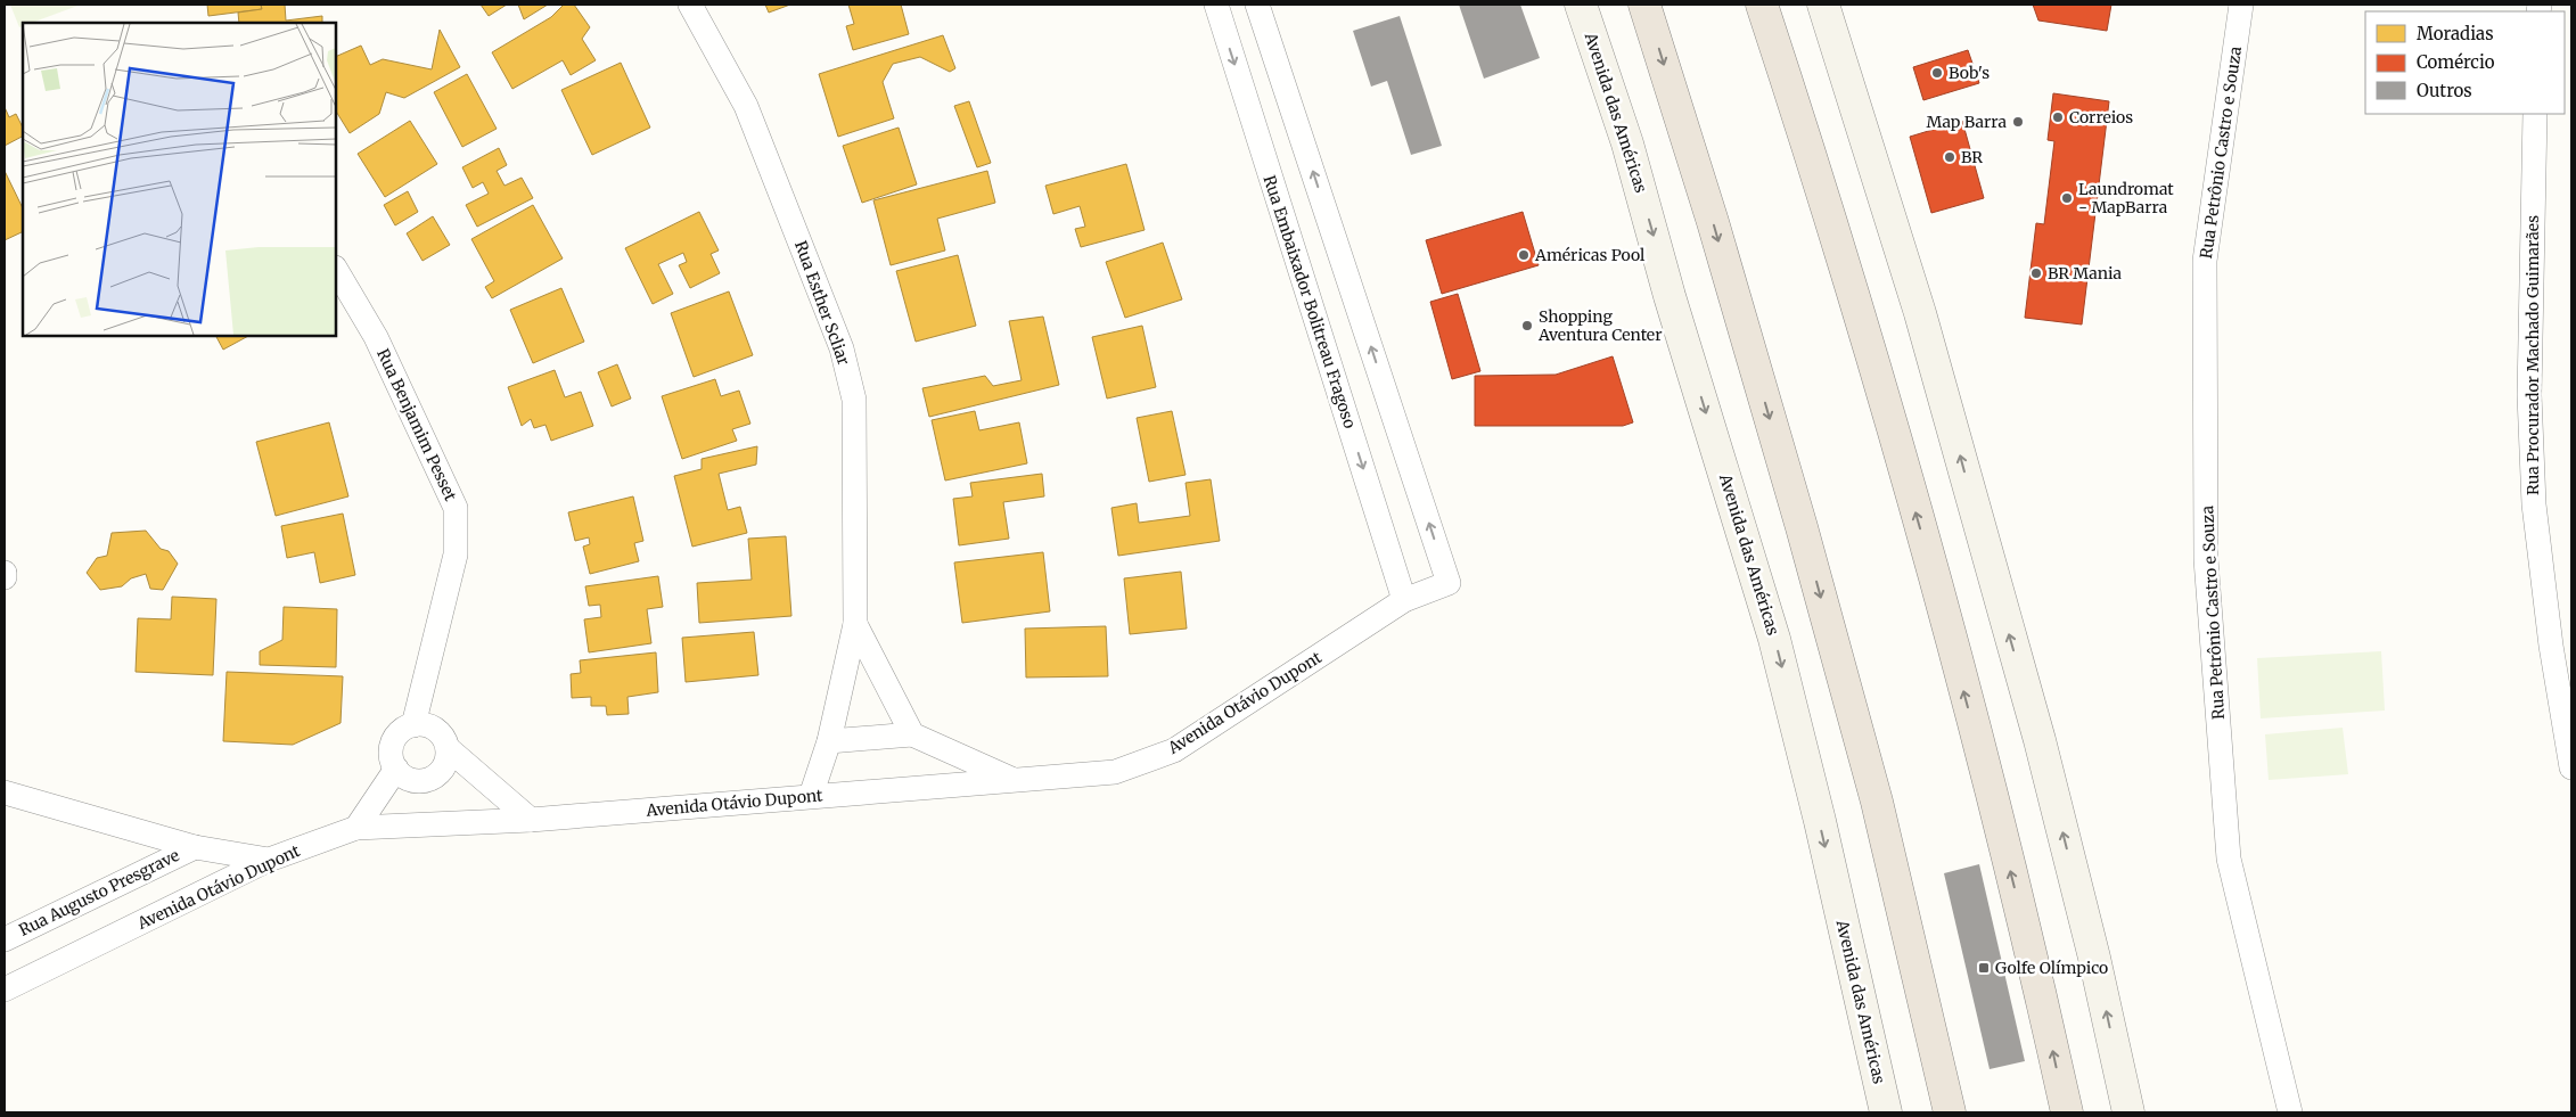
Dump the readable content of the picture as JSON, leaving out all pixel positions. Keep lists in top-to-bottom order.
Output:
{
  "streets": {
    "main road": ["Avenida das Américas"],
    "street": [
      "Rua Petrônio Castro e Souza",
      "Rua Embaixador Bolitreau Fragoso",
      "Rua Esther Scliar",
      "Rua Procurador Machado Guimarães",
      "Rua Benjamim Pesset",
      "Avenida Otávio Dupont",
      "Rua Augusto Presgrave"
    ]
  },
  "crossings": [
    ["Rua Embaixador Bolitreau Fragoso", "Avenida Otávio Dupont"],
    ["Rua Esther Scliar", "Avenida Otávio Dupont"],
    ["Avenida Otávio Dupont", "Rua Augusto Presgrave"]
  ],
  "one_way": ["Rua Embaixador Bolitreau Fragoso"],
  "places": {
    "other": [
      "Bob's",
      "Correios",
      "Map Barra",
      "BR",
      "Laundromat - MapBarra",
      "Américas Pool",
      "BR Mania",
      "Shopping Aventura Center"
    ],
    "transit": ["Golfe Olímpico"]
  },
  "legend": ["Moradias", "Comércio", "Outros"]
}
